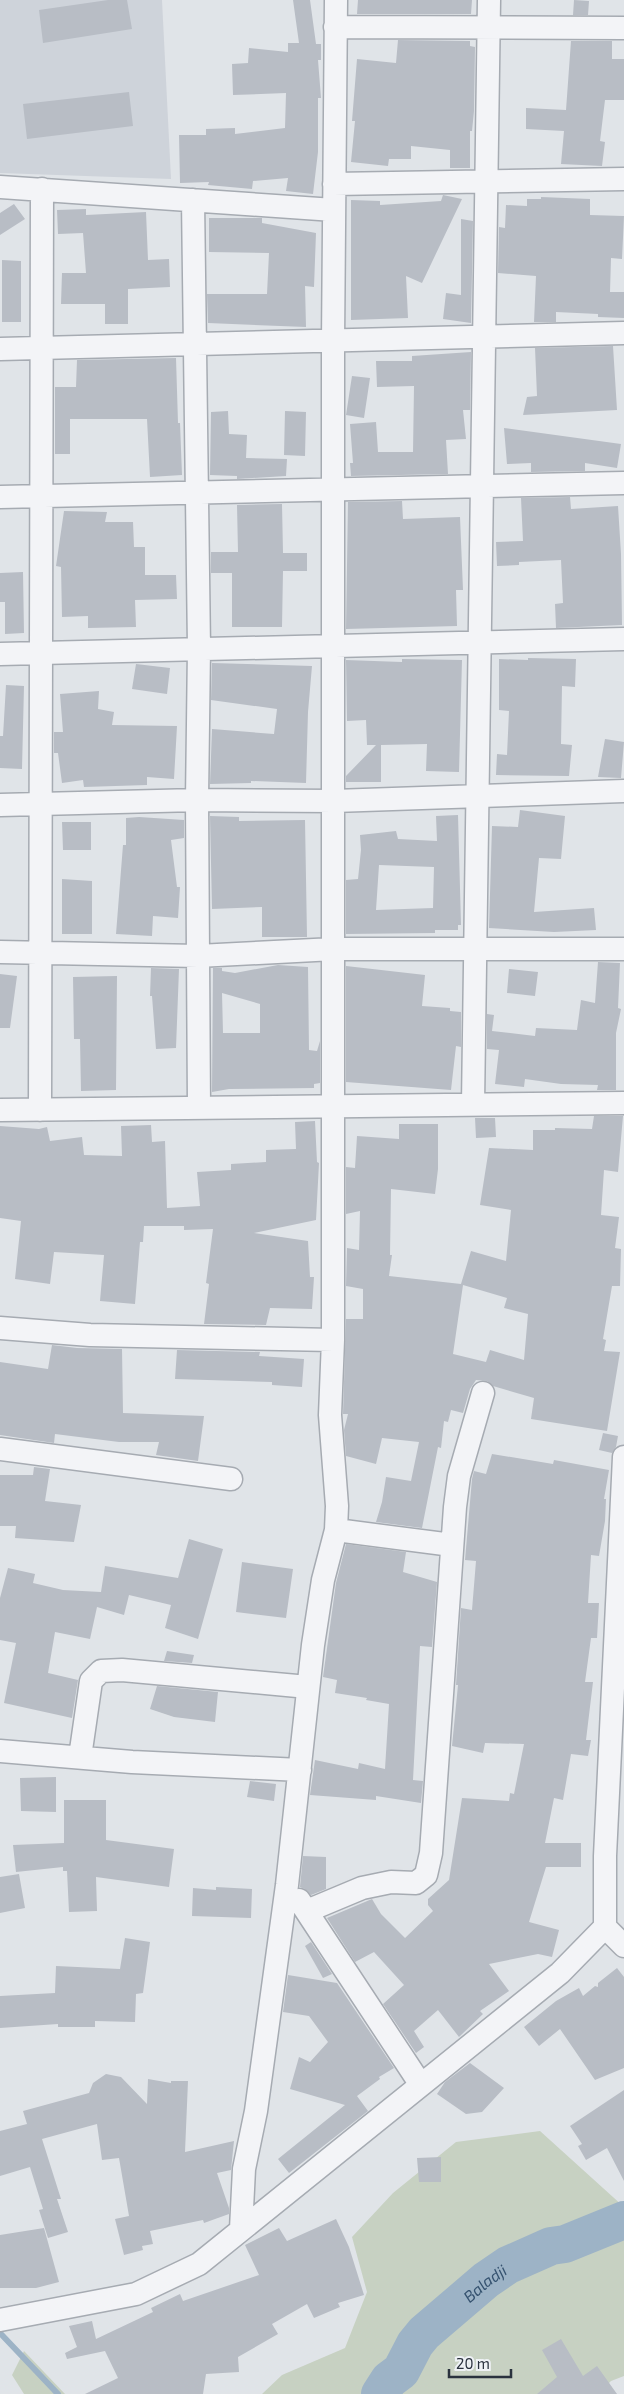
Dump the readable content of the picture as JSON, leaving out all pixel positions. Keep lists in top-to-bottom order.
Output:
{
  "water": ["Baladji"],
  "scale_bar": "20 m"
}
